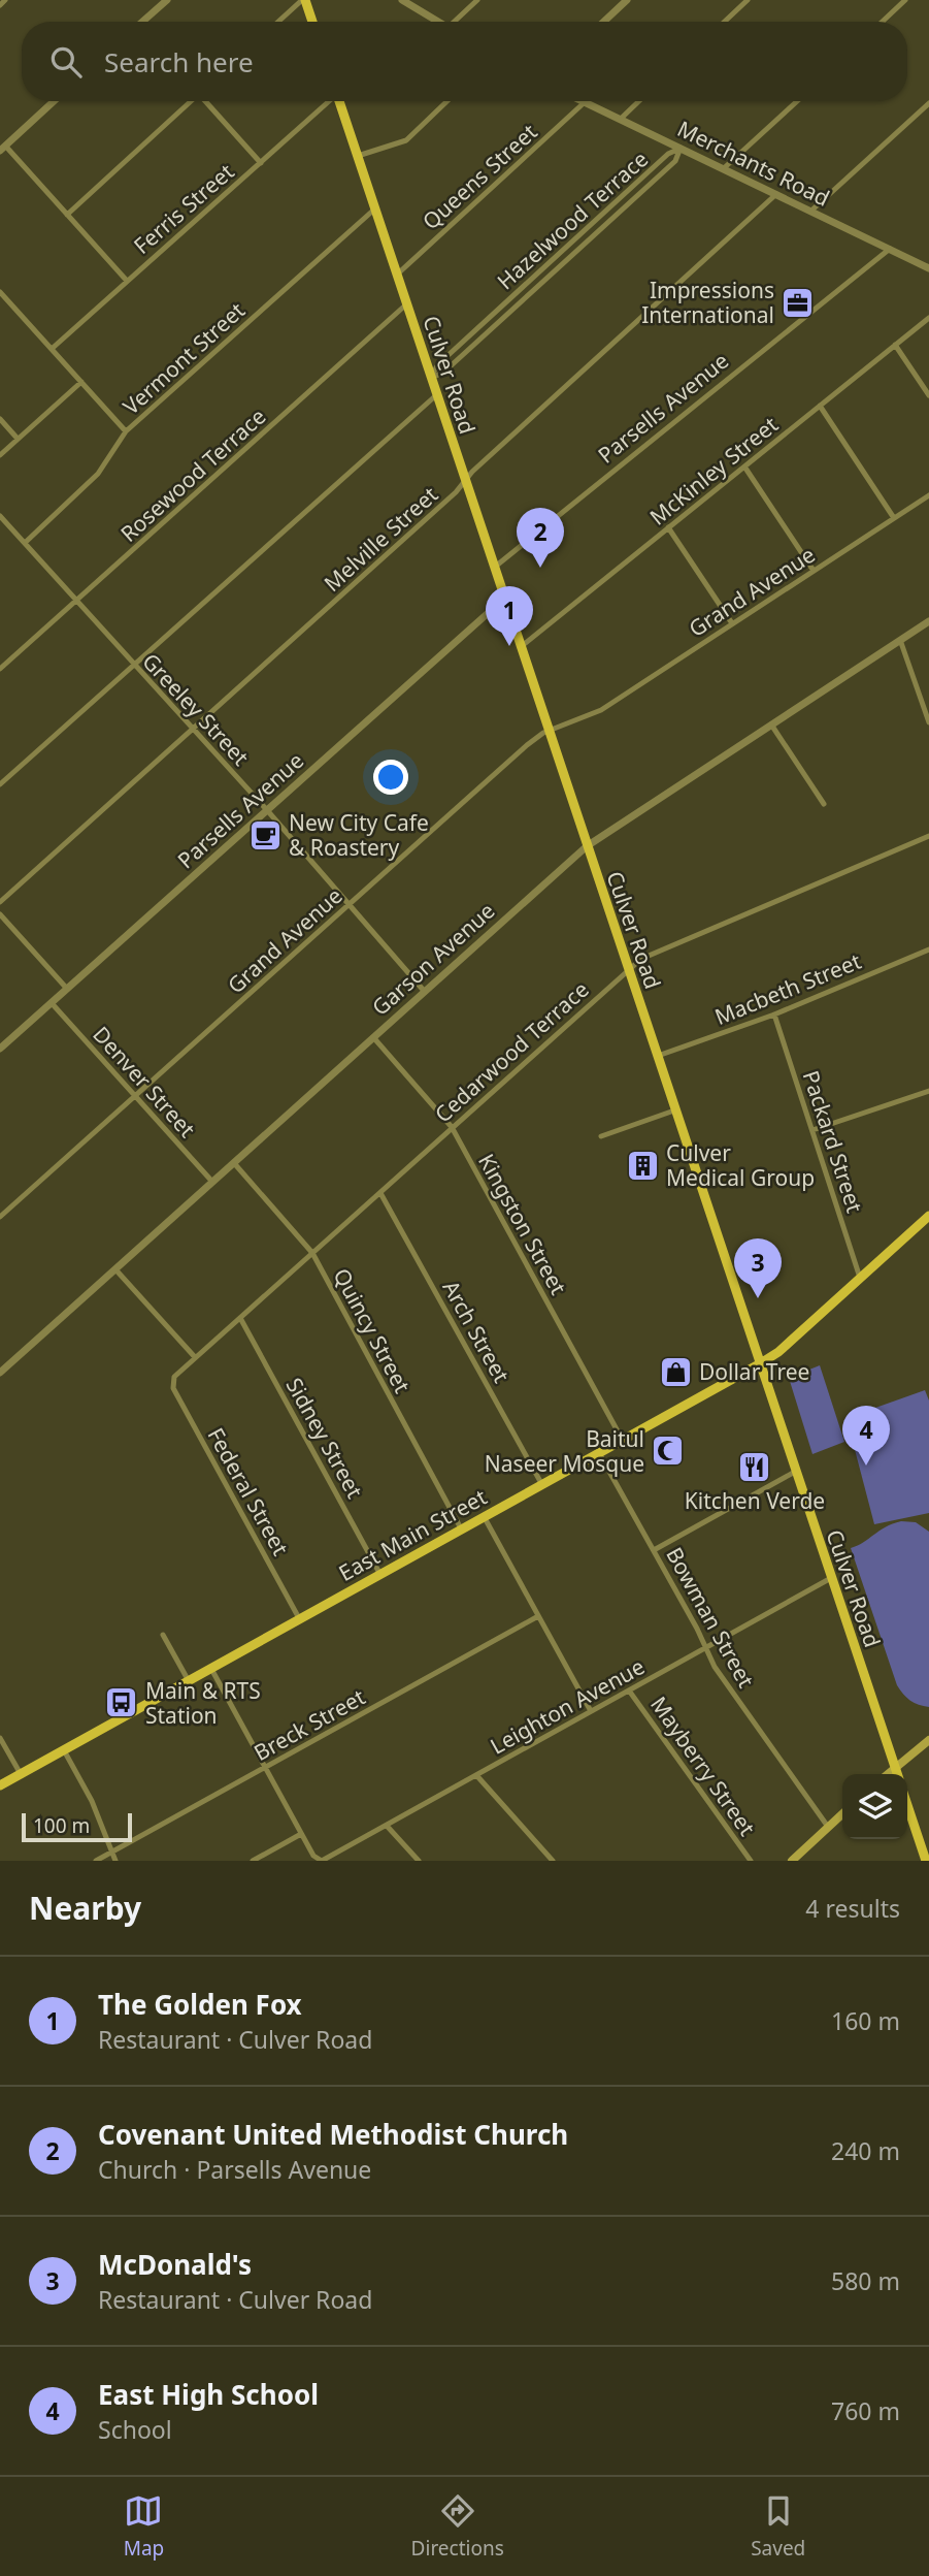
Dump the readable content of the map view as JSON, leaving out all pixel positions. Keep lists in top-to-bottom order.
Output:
{
  "streets": {
    "main road": ["Culver Road", "East Main Street"],
    "street": [
      "Merchants Road",
      "Queens Street",
      "Ferris Street",
      "Hazelwood Terrace",
      "Vermont Street",
      "Parsells Avenue",
      "McKinley Street",
      "Rosewood Terrace",
      "Melville Street",
      "Grand Avenue",
      "Greeley Street",
      "Garson Avenue",
      "Macbeth Street",
      "Cedarwood Terrace",
      "Denver Street",
      "Packard Street",
      "Kingston Street",
      "Quincy Street",
      "Arch Street",
      "Sidney Street",
      "Federal Street",
      "Bowman Street",
      "Leighton Avenue",
      "Breck Street",
      "Mayberry Street"
    ]
  },
  "crossings": [
    ["Merchants Road", "Queens Street"],
    ["Merchants Road", "Hazelwood Terrace"],
    ["Merchants Road", "Parsells Avenue"],
    ["Merchants Road", "Melville Street"],
    ["Queens Street", "Culver Road"],
    ["Hazelwood Terrace", "Culver Road"],
    ["Vermont Street", "Culver Road"],
    ["Vermont Street", "Greeley Street"],
    ["Culver Road", "Parsells Avenue"],
    ["Culver Road", "McKinley Street"],
    ["Culver Road", "Rosewood Terrace"],
    ["Culver Road", "Melville Street"],
    ["Culver Road", "Grand Avenue"],
    ["Culver Road", "Garson Avenue"],
    ["Culver Road", "Macbeth Street"],
    ["Culver Road", "Cedarwood Terrace"],
    ["Culver Road", "East Main Street"],
    ["Culver Road", "Leighton Avenue"],
    ["Parsells Avenue", "Greeley Street"],
    ["Parsells Avenue", "Denver Street"],
    ["Rosewood Terrace", "Greeley Street"],
    ["Melville Street", "Greeley Street"],
    ["Grand Avenue", "Greeley Street"],
    ["Grand Avenue", "Denver Street"],
    ["Greeley Street", "Garson Avenue"],
    ["Garson Avenue", "Denver Street"],
    ["Garson Avenue", "Kingston Street"],
    ["Garson Avenue", "Quincy Street"],
    ["Macbeth Street", "Packard Street"],
    ["Cedarwood Terrace", "Kingston Street"],
    ["Cedarwood Terrace", "Quincy Street"],
    ["Cedarwood Terrace", "Arch Street"],
    ["Cedarwood Terrace", "Sidney Street"],
    ["Cedarwood Terrace", "Federal Street"],
    ["Packard Street", "East Main Street"],
    ["Kingston Street", "East Main Street"],
    ["Quincy Street", "East Main Street"],
    ["Arch Street", "East Main Street"],
    ["Sidney Street", "East Main Street"],
    ["Federal Street", "East Main Street"],
    ["East Main Street", "Bowman Street"],
    ["Bowman Street", "Leighton Avenue"],
    ["Leighton Avenue", "Mayberry Street"]
  ],
  "places": {
    "office": ["Impressions International"],
    "cafe": ["New City Cafe & Roastery"],
    "building": ["Culver Medical Group"],
    "shop": ["Dollar Tree"],
    "mosque": ["Baitul Naseer Mosque"],
    "restaurant": ["Kitchen Verde"],
    "bus stop": ["Main & RTS Station"]
  },
  "scale_bar": "100 m",
  "page": {
    "search": "Search here",
    "pins": [
      "2",
      "1",
      "3",
      "4"
    ],
    "scale": "100 m",
    "heading": ["Nearby", "4 results"],
    "list": [
      {
        "mark": "1",
        "name": "The Golden Fox",
        "note": "Restaurant · Culver Road",
        "value": "160 m"
      },
      {
        "mark": "2",
        "name": "Covenant United Methodist Church",
        "note": "Church · Parsells Avenue",
        "value": "240 m"
      },
      {
        "mark": "3",
        "name": "McDonald's",
        "note": "Restaurant · Culver Road",
        "value": "580 m"
      },
      {
        "mark": "4",
        "name": "East High School",
        "note": "School",
        "value": "760 m"
      }
    ],
    "nav": ["Map", "Directions", "Saved"]
  }
}
